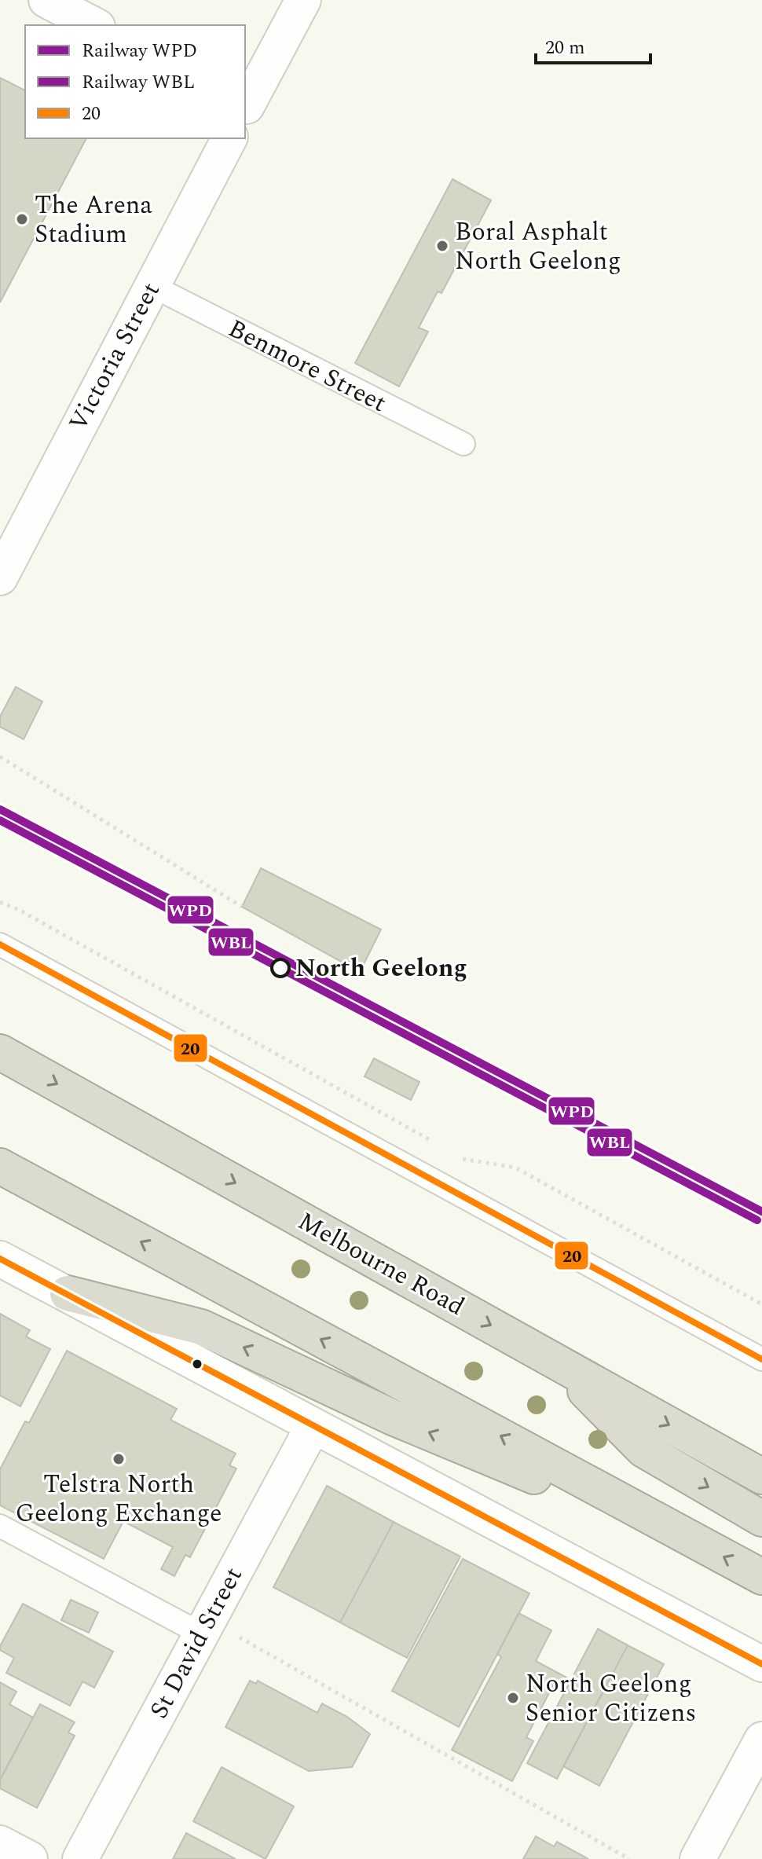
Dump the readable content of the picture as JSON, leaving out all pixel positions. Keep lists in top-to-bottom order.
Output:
{
  "streets": {
    "highway": ["Melbourne Road"],
    "street": ["Victoria Street", "St David Street"],
    "lane": ["Benmore Street"]
  },
  "crossings": [
    ["Victoria Street", "Benmore Street"]
  ],
  "places": [
    "The Arena Stadium",
    "Boral Asphalt North Geelong",
    "North Geelong",
    "Telstra North Geelong Exchange",
    "North Geelong Senior Citizens"
  ],
  "lines": ["rail line WPD", "rail line WBL", "transit line 20"],
  "legend": ["Railway WPD", "Railway WBL", "20"],
  "scale_bar": "20 m"
}
